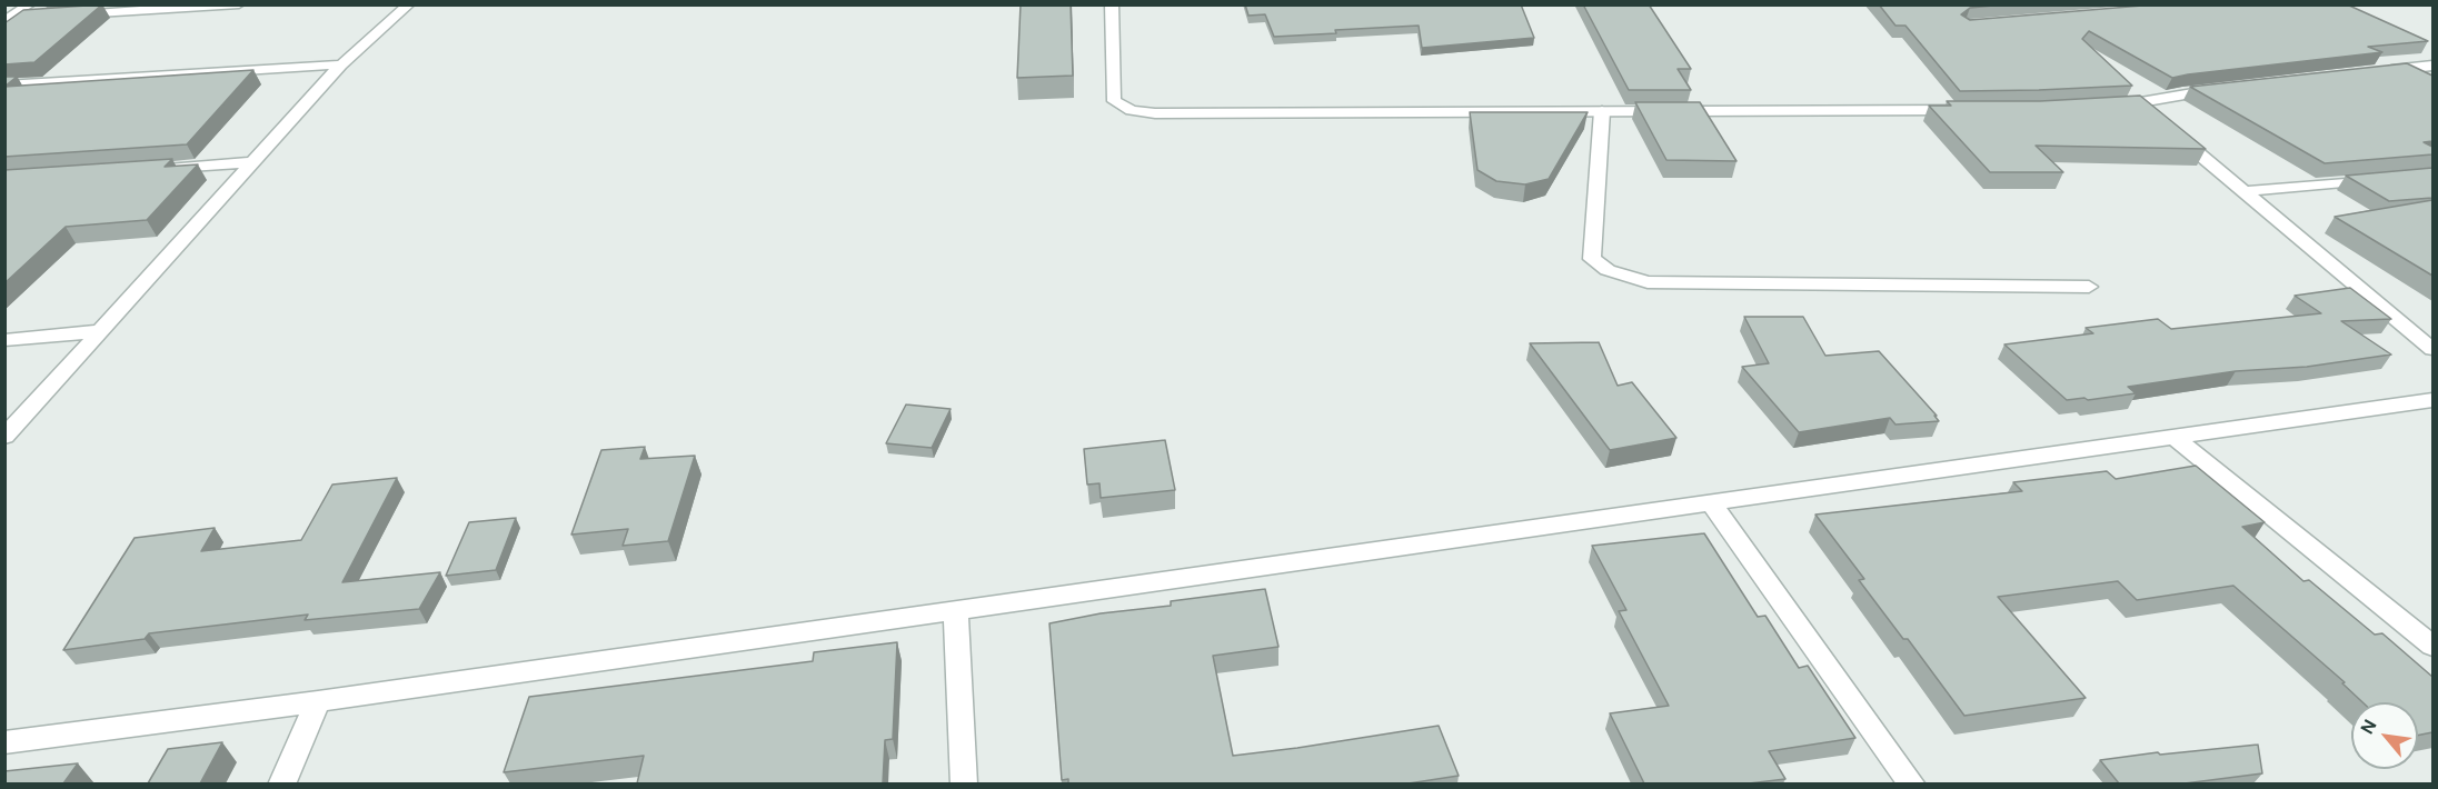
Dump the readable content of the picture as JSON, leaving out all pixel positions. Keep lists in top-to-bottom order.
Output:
{
  "north": "top left"
}
